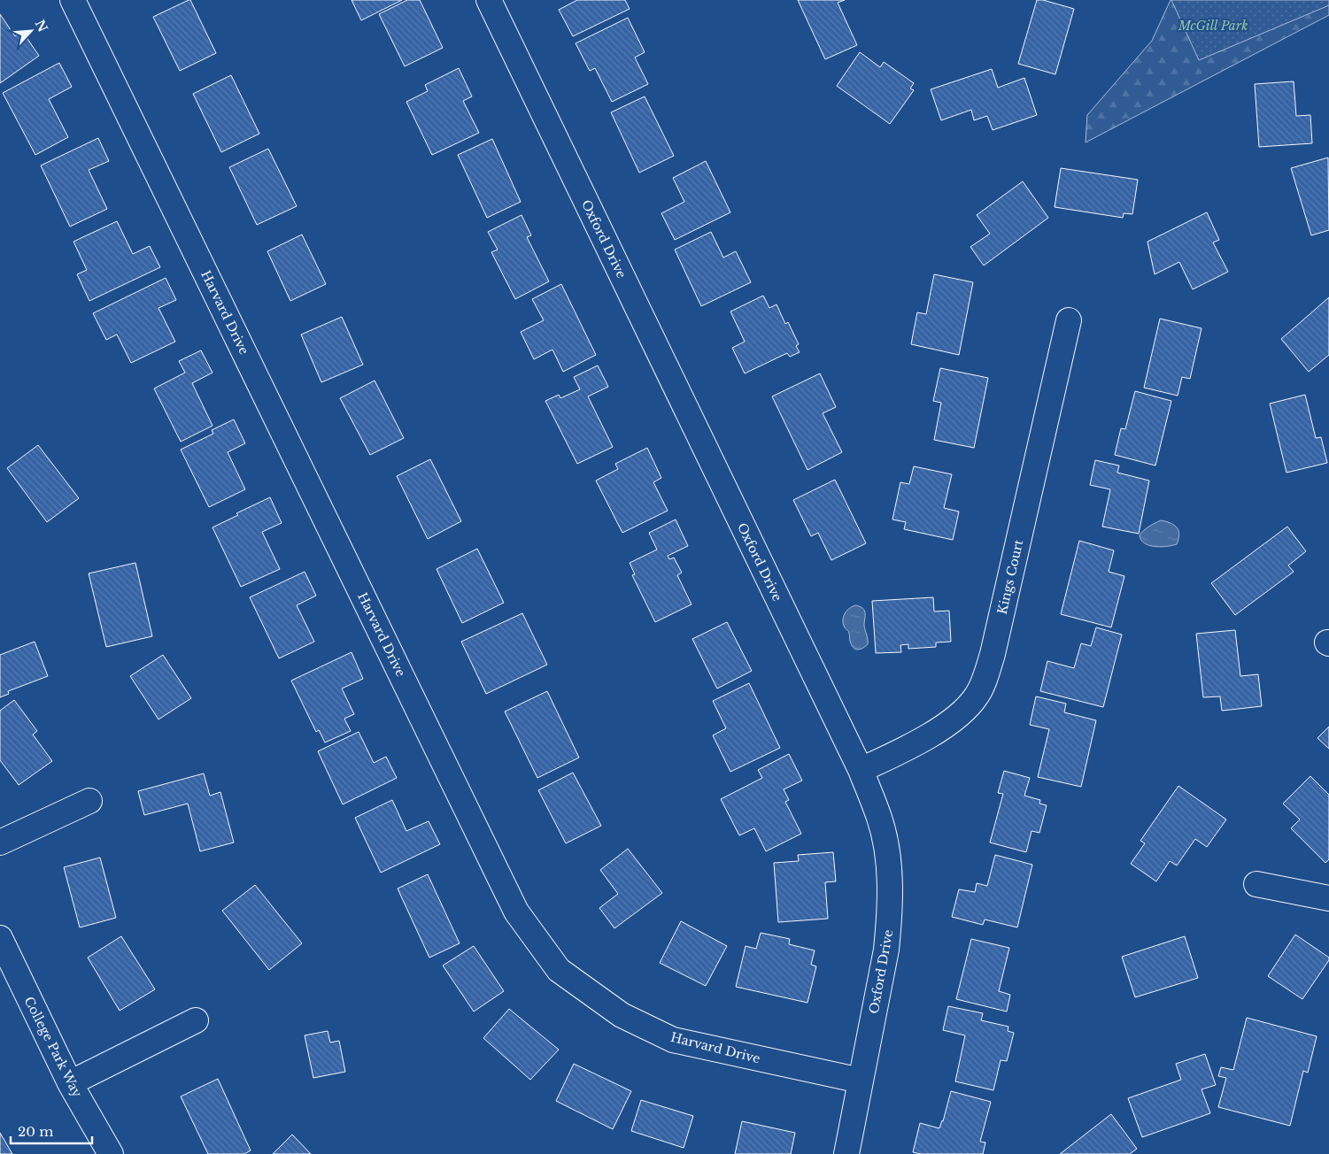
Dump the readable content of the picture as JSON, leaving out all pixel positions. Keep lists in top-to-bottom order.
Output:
{
  "streets": {
    "street": [
      "Oxford Drive",
      "Harvard Drive",
      "Kings Court",
      "College Park Way"
    ]
  },
  "crossings": [
    ["Oxford Drive", "Harvard Drive"],
    ["Oxford Drive", "Kings Court"]
  ],
  "parks": ["McGill Park"],
  "scale_bar": "20 m",
  "north": "top right"
}
